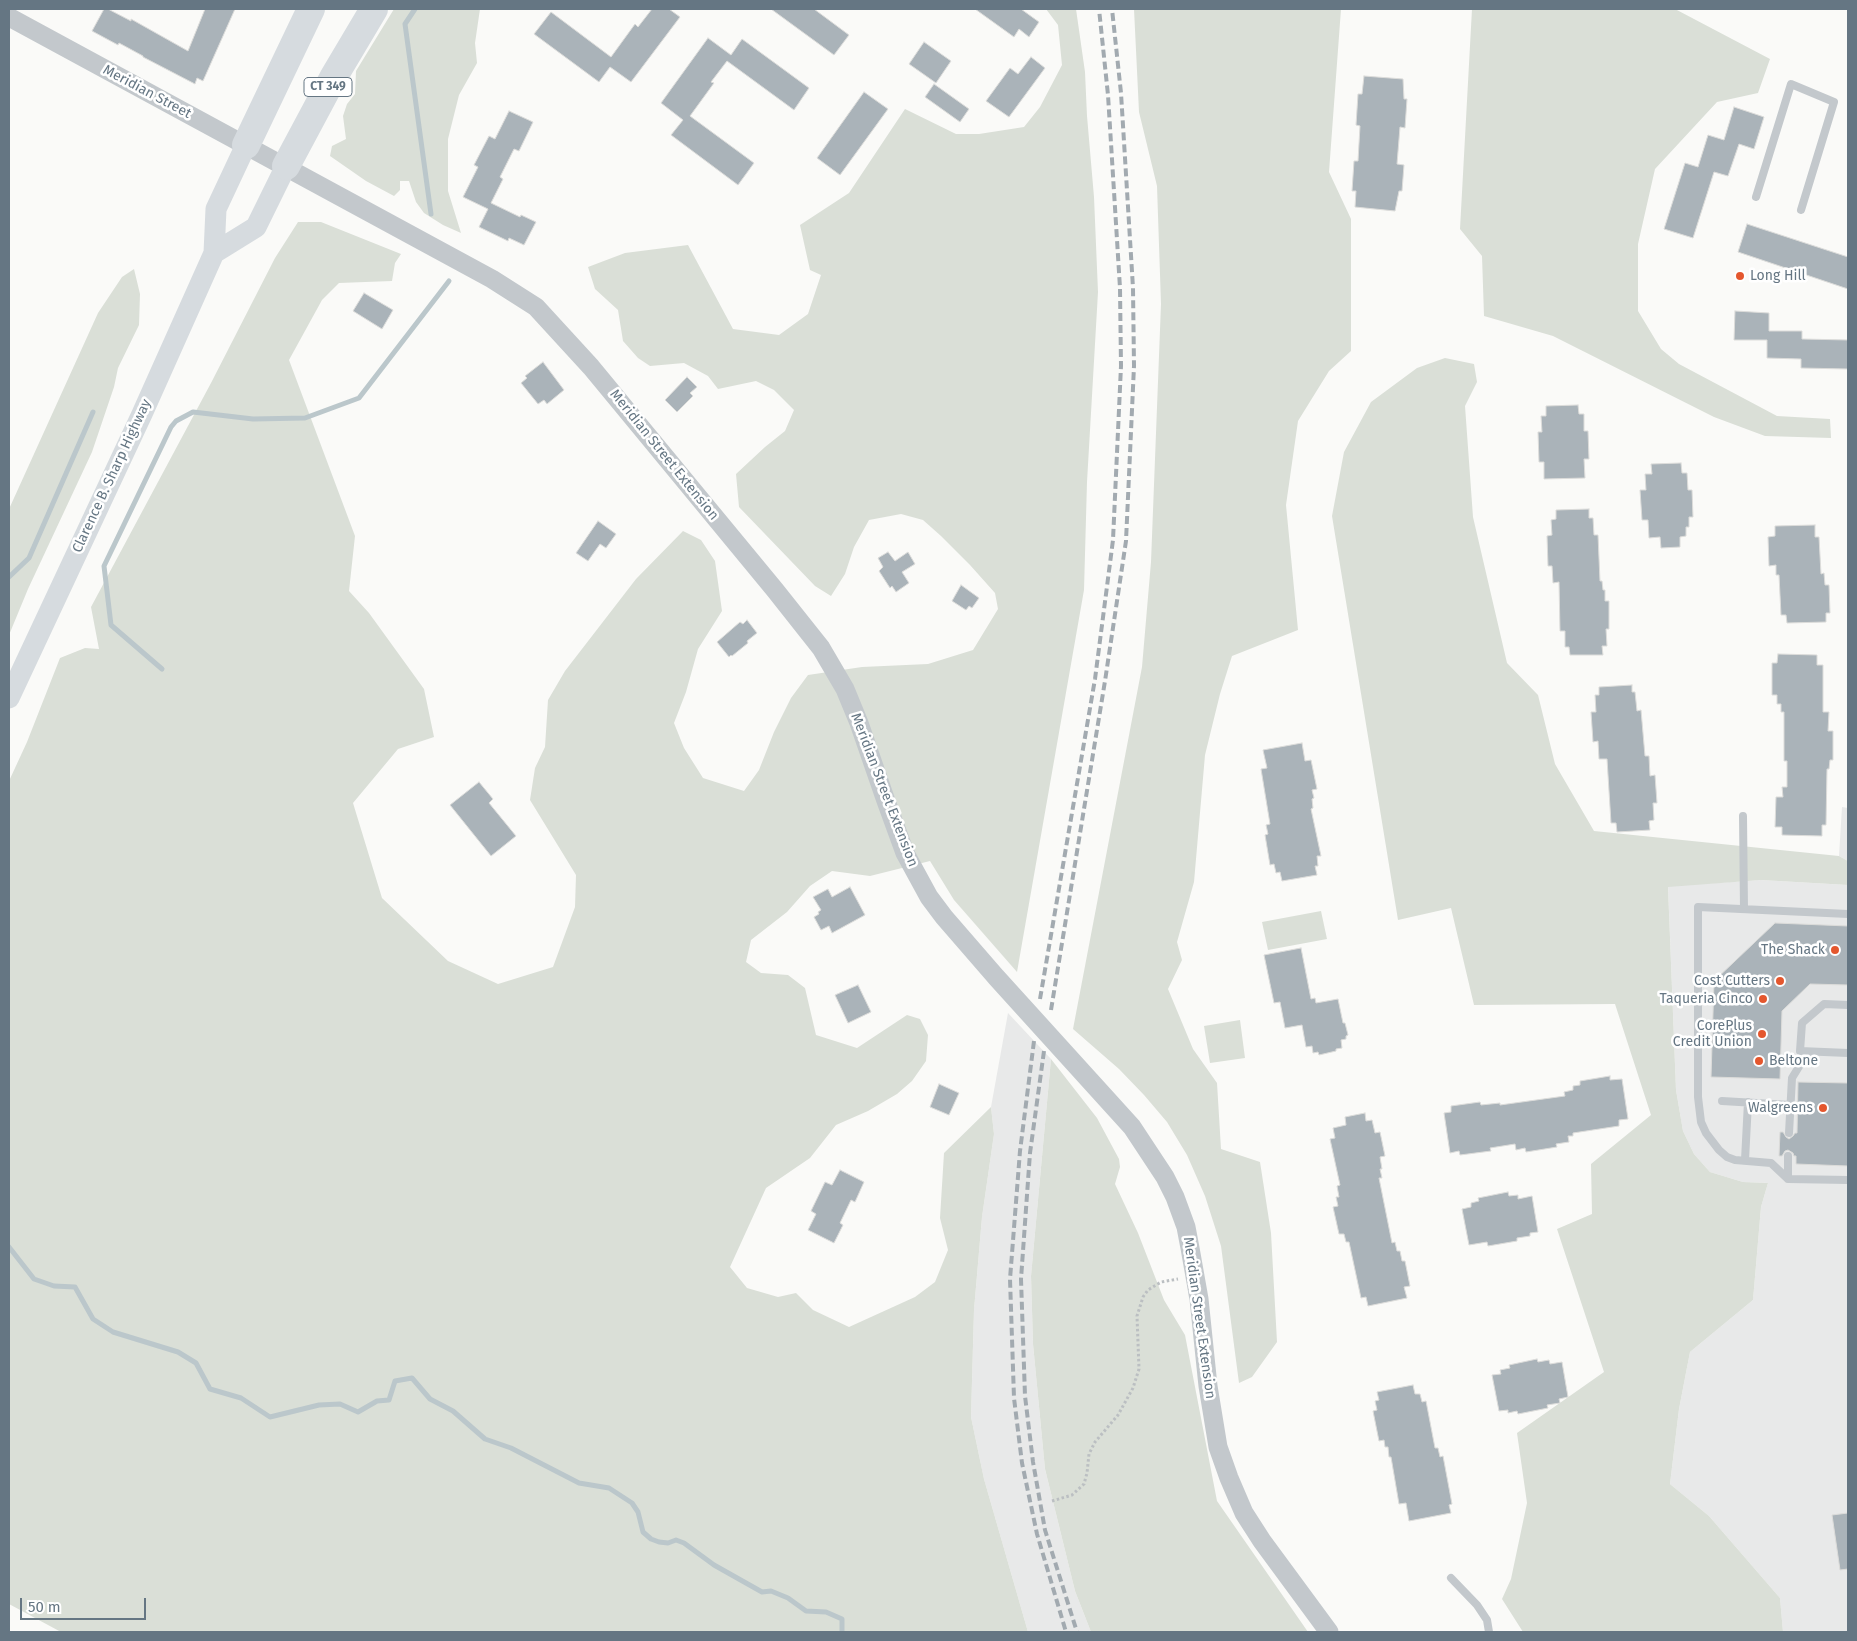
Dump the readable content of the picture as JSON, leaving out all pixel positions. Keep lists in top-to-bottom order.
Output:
{
  "streets": {
    "highway": ["CT 349"],
    "main road": ["Clarence B. Sharp Highway"],
    "street": ["Meridian Street", "Meridian Street Extension"]
  },
  "crossings": [
    ["CT 349", "Meridian Street"],
    ["CT 349", "Meridian Street Extension"],
    ["CT 349", "Clarence B. Sharp Highway"],
    ["Meridian Street", "Meridian Street Extension"],
    ["Meridian Street", "Clarence B. Sharp Highway"]
  ],
  "places": [
    "Long Hill",
    "The Shack",
    "Cost Cutters",
    "Taqueria Cinco",
    "CorePlus Credit Union",
    "Beltone",
    "Walgreens"
  ],
  "scale_bar": "50 m"
}
